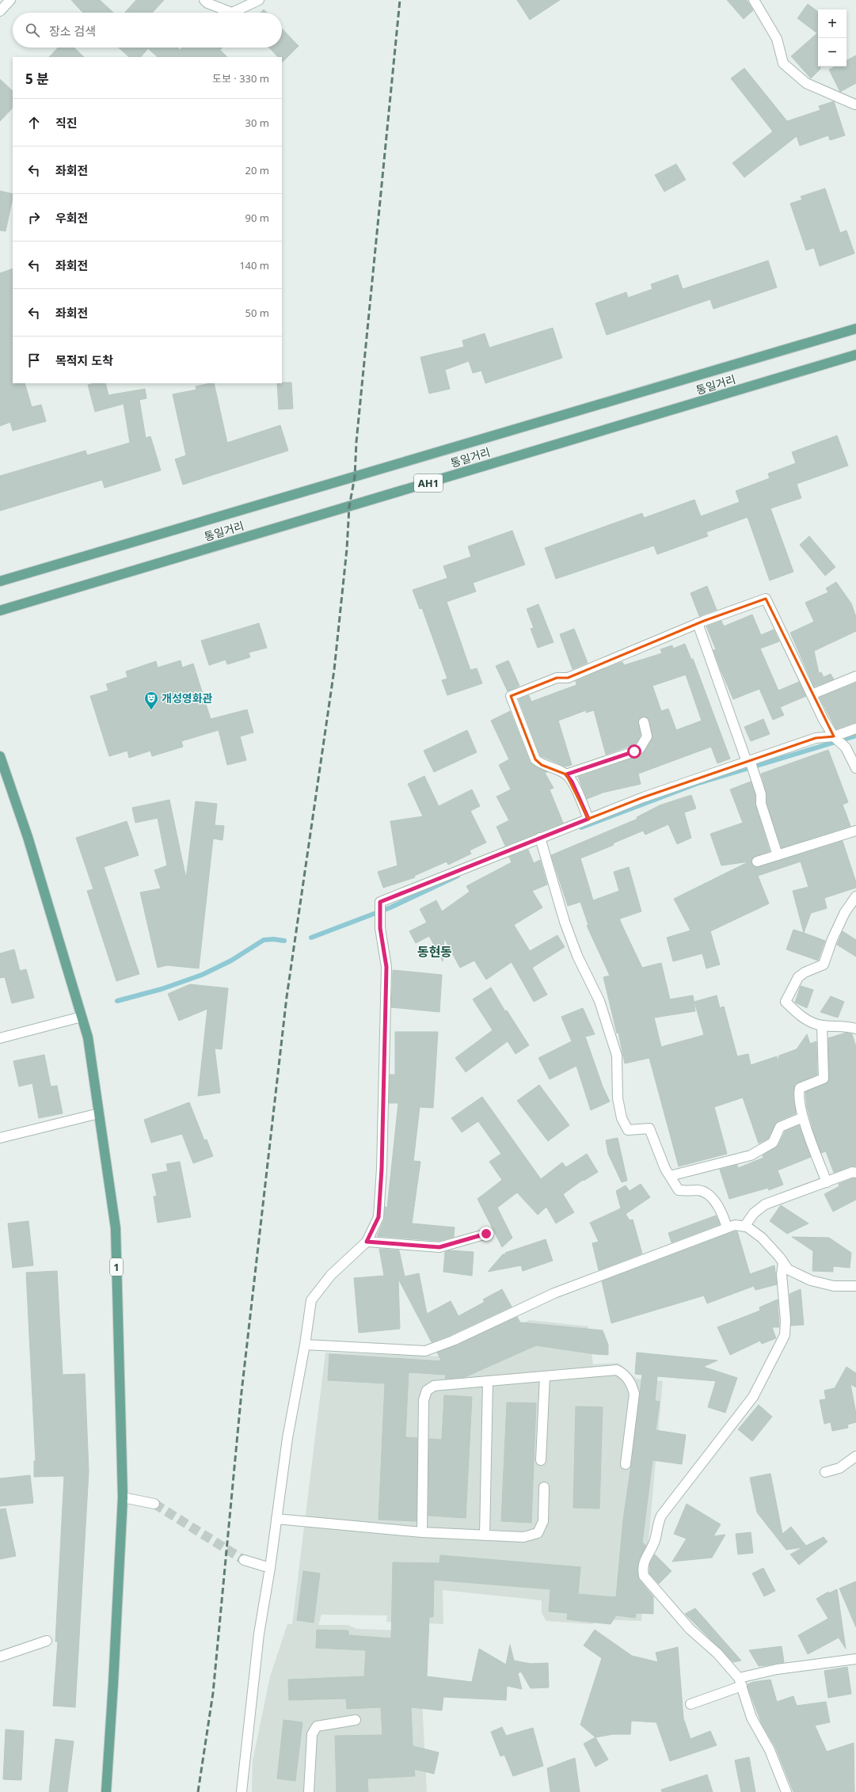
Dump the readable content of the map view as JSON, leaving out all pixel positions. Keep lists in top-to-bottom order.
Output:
{
  "streets": {
    "main road": ["통일거리", "AH1", "1"]
  },
  "districts": ["동현동"],
  "places": {
    "theatre": ["개성영화관"]
  },
  "page": {
    "map_buttons": ["+", "−"],
    "search": "장소 검색",
    "heading": ["5 분", "도보 · 330 m"],
    "list": [
      ["직진", "30 m"],
      ["좌회전", "20 m"],
      ["우회전", "90 m"],
      ["좌회전", "140 m"],
      ["좌회전", "50 m"],
      "목적지 도착"
    ]
  }
}
